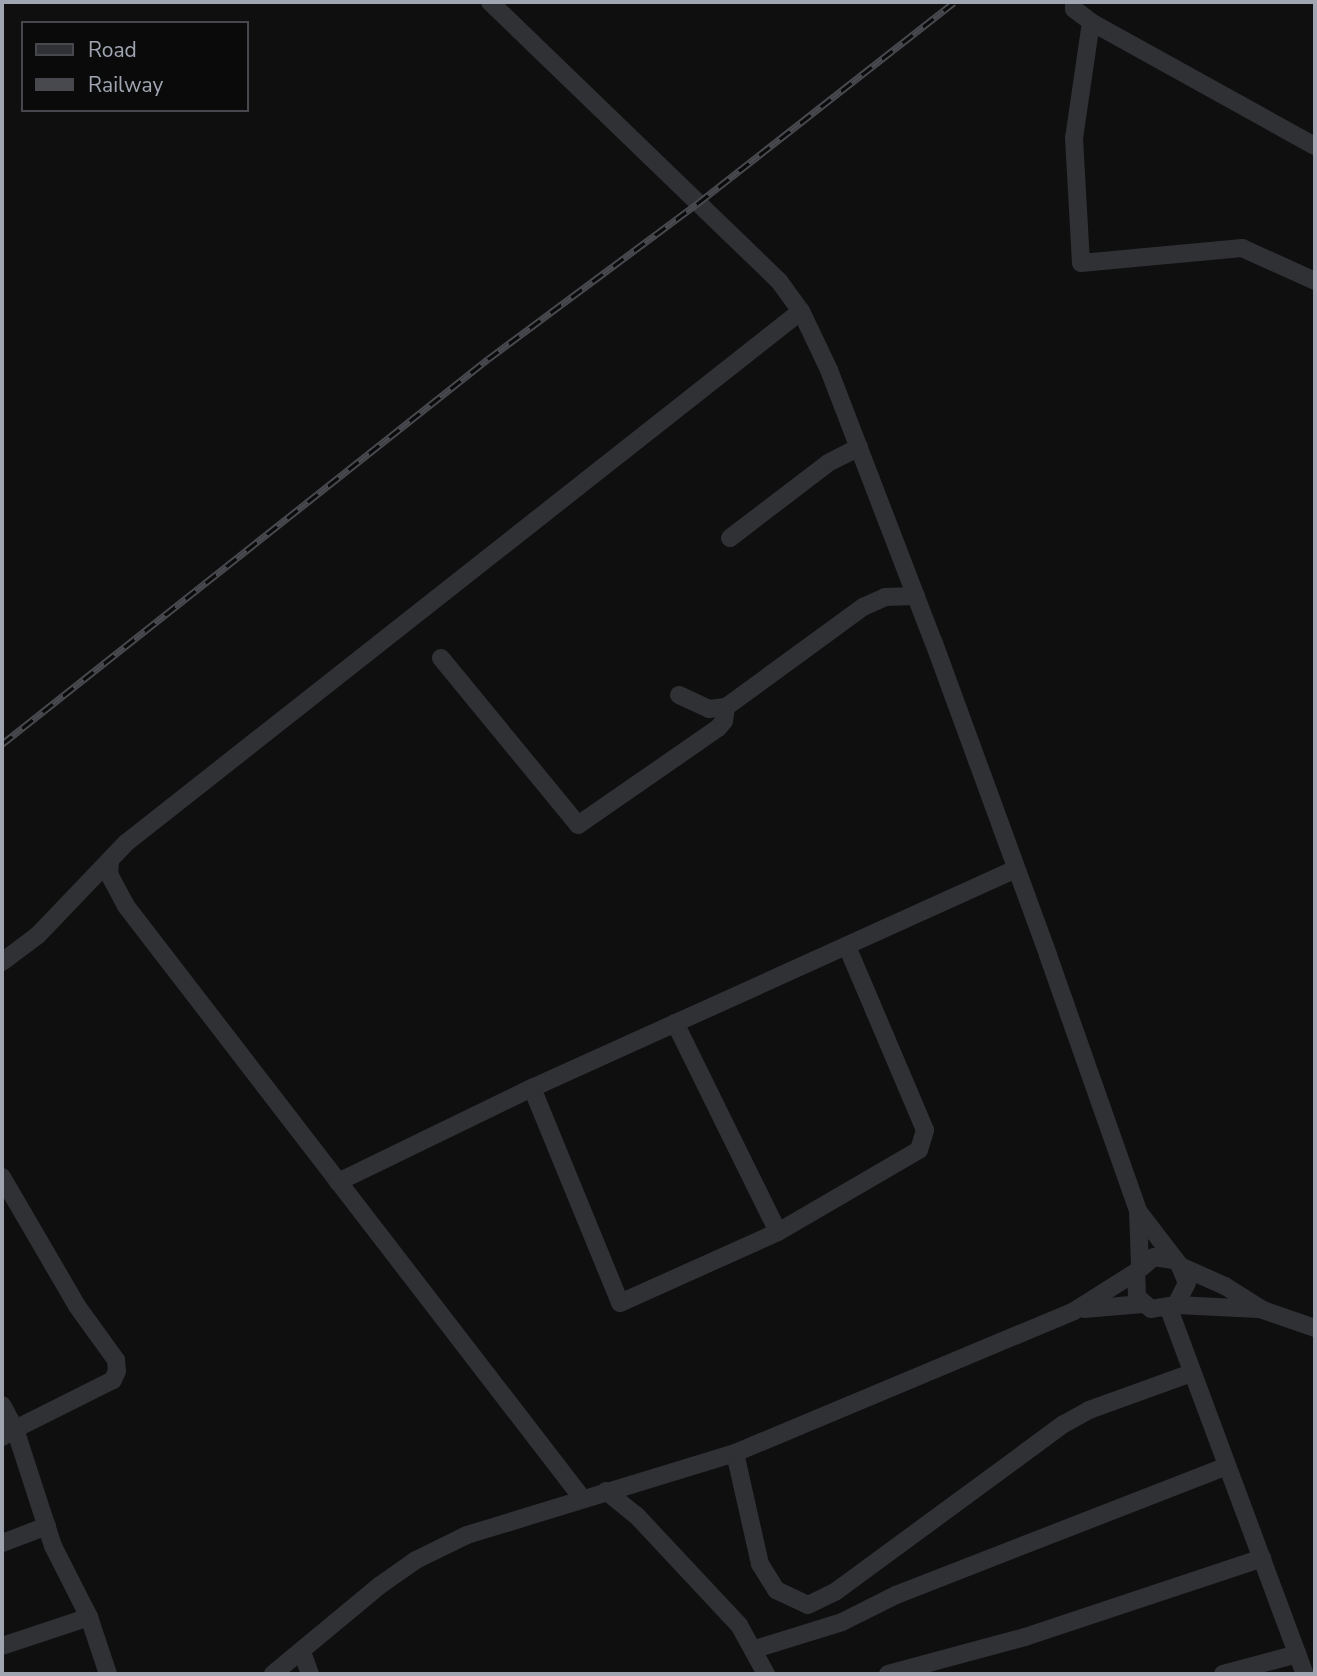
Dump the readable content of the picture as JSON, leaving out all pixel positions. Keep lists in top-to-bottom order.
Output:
{
  "legend": ["Road", "Railway"]
}
